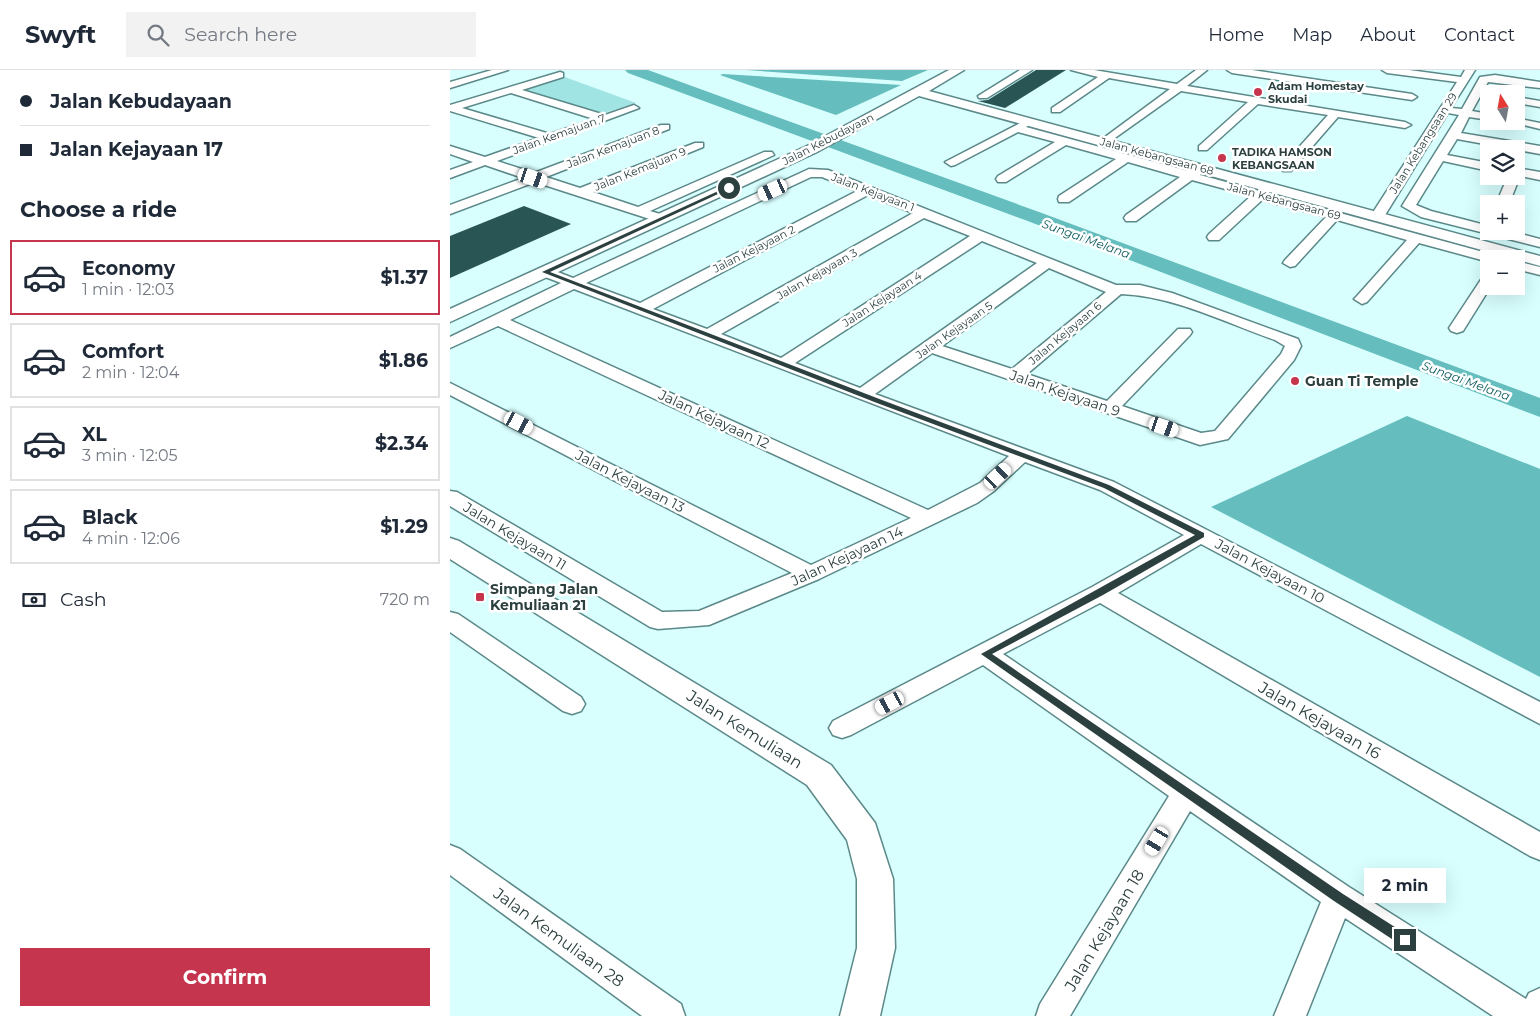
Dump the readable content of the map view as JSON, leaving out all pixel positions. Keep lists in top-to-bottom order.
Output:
{
  "streets": {
    "street": [
      "Jalan Kemajuan 7",
      "Jalan Kebudayaan",
      "Jalan Kebangsaan 29",
      "Jalan Kemajuan 8",
      "Jalan Kebangsaan 68",
      "Jalan Kemajuan 9",
      "Jalan Kejayaan 1",
      "Jalan Kebangsaan 69",
      "Jalan Kejayaan 2",
      "Jalan Kejayaan 3",
      "Jalan Kejayaan 4",
      "Jalan Kejayaan 5",
      "Jalan Kejayaan 6",
      "Jalan Kejayaan 9",
      "Jalan Kejayaan 12",
      "Jalan Kejayaan 13",
      "Jalan Kejayaan 11",
      "Jalan Kejayaan 14",
      "Jalan Kejayaan 10",
      "Jalan Kejayaan 16",
      "Jalan Kemuliaan",
      "Jalan Kejayaan 18",
      "Jalan Kemuliaan 28"
    ]
  },
  "crossings": [
    ["Jalan Kebudayaan", "Jalan Kebangsaan 68"],
    ["Jalan Kebudayaan", "Jalan Kejayaan 10"],
    ["Jalan Kebangsaan 29", "Jalan Kebangsaan 68"],
    ["Jalan Kebangsaan 68", "Jalan Kebangsaan 69"],
    ["Jalan Kejayaan 1", "Jalan Kejayaan 2"],
    ["Jalan Kejayaan 1", "Jalan Kejayaan 3"],
    ["Jalan Kejayaan 1", "Jalan Kejayaan 4"],
    ["Jalan Kejayaan 1", "Jalan Kejayaan 5"],
    ["Jalan Kejayaan 1", "Jalan Kejayaan 10"],
    ["Jalan Kejayaan 2", "Jalan Kejayaan 10"],
    ["Jalan Kejayaan 3", "Jalan Kejayaan 10"],
    ["Jalan Kejayaan 4", "Jalan Kejayaan 10"],
    ["Jalan Kejayaan 5", "Jalan Kejayaan 9"],
    ["Jalan Kejayaan 5", "Jalan Kejayaan 10"],
    ["Jalan Kejayaan 6", "Jalan Kejayaan 9"],
    ["Jalan Kejayaan 12", "Jalan Kejayaan 14"],
    ["Jalan Kejayaan 13", "Jalan Kejayaan 14"],
    ["Jalan Kejayaan 11", "Jalan Kejayaan 14"],
    ["Jalan Kejayaan 14", "Jalan Kejayaan 10"]
  ],
  "water": ["Sungai Melana"],
  "places": {
    "other": ["Adam Homestay Skudai", "TADIKA HAMSON KEBANGSAAN", "Guan Ti Temple"],
    "transit": ["Simpang Jalan Kemuliaan 21"]
  },
  "north": "top",
  "page": {
    "header": "Swyft",
    "search": "Search here",
    "nav": [
      "Home",
      "Map",
      "About",
      "Contact"
    ],
    "banner": ["Jalan Kebudayaan", "Jalan Kejayaan 17"],
    "map_buttons": ["+", "−"],
    "heading": "Choose a ride",
    "list": [
      {
        "name": "Economy",
        "note": "1 min · 12:03",
        "value": "$1.37"
      },
      {
        "name": "Comfort",
        "note": "2 min · 12:04",
        "value": "$1.86"
      },
      {
        "name": "XL",
        "note": "3 min · 12:05",
        "value": "$2.34"
      },
      {
        "name": "Black",
        "note": "4 min · 12:06",
        "value": "$1.29"
      }
    ],
    "pay": ["Cash", "720 m"],
    "bubble": "2 min",
    "buttons": "Confirm"
  }
}
